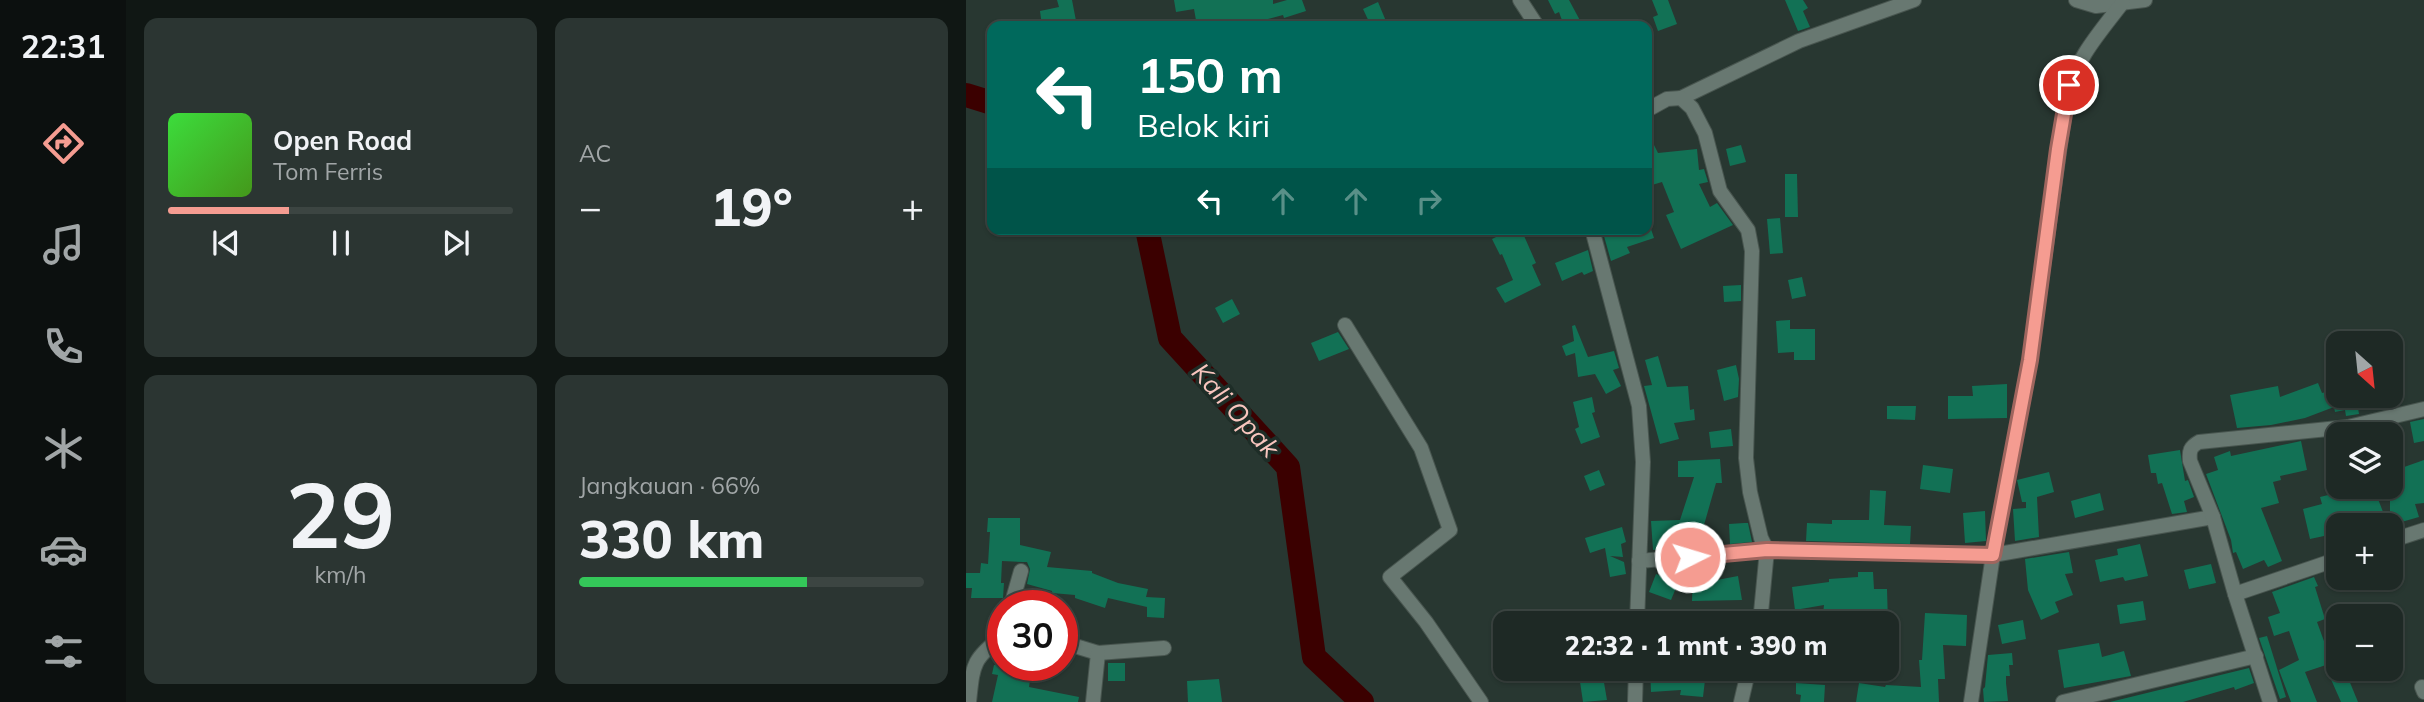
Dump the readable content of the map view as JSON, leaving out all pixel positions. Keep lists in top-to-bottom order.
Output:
{
  "water": ["Kali Opak"],
  "north": "bottom right",
  "page": {
    "tabs": "22:31",
    "tile": [
      "AC",
      ["29", "km/h"],
      ["Jangkauan · 66%", "330 km"]
    ],
    "turn": ["150 m", "Belok kiri"],
    "song": ["Open Road", "Tom Ferris"],
    "heat": ["−", "19°", "+"],
    "map_buttons": ["+", "−"],
    "limit": "30",
    "trip": "22:32 · 1 mnt · 390 m"
  }
}
